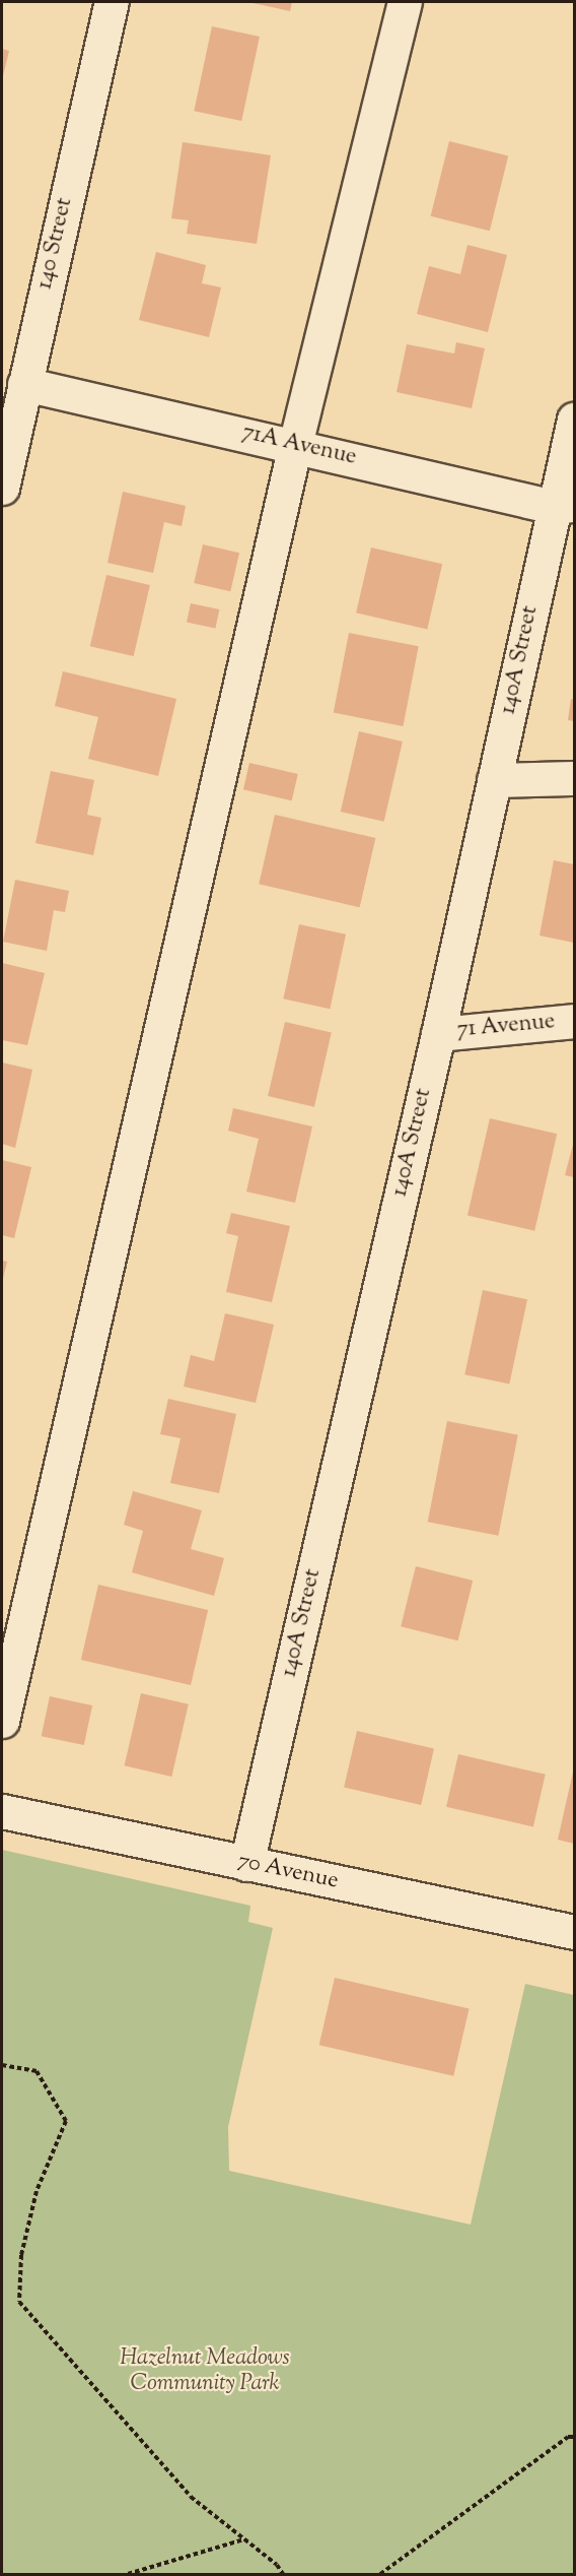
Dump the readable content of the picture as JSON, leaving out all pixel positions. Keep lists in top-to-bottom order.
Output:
{
  "streets": {
    "street": [
      "140 Street",
      "71A Avenue",
      "140A Street",
      "71 Avenue",
      "70 Avenue"
    ]
  },
  "crossings": [
    ["140 Street", "71A Avenue"],
    ["71A Avenue", "140A Street"],
    ["140A Street", "71 Avenue"],
    ["140A Street", "70 Avenue"]
  ],
  "parks": ["Hazelnut Meadows Community Park"]
}
